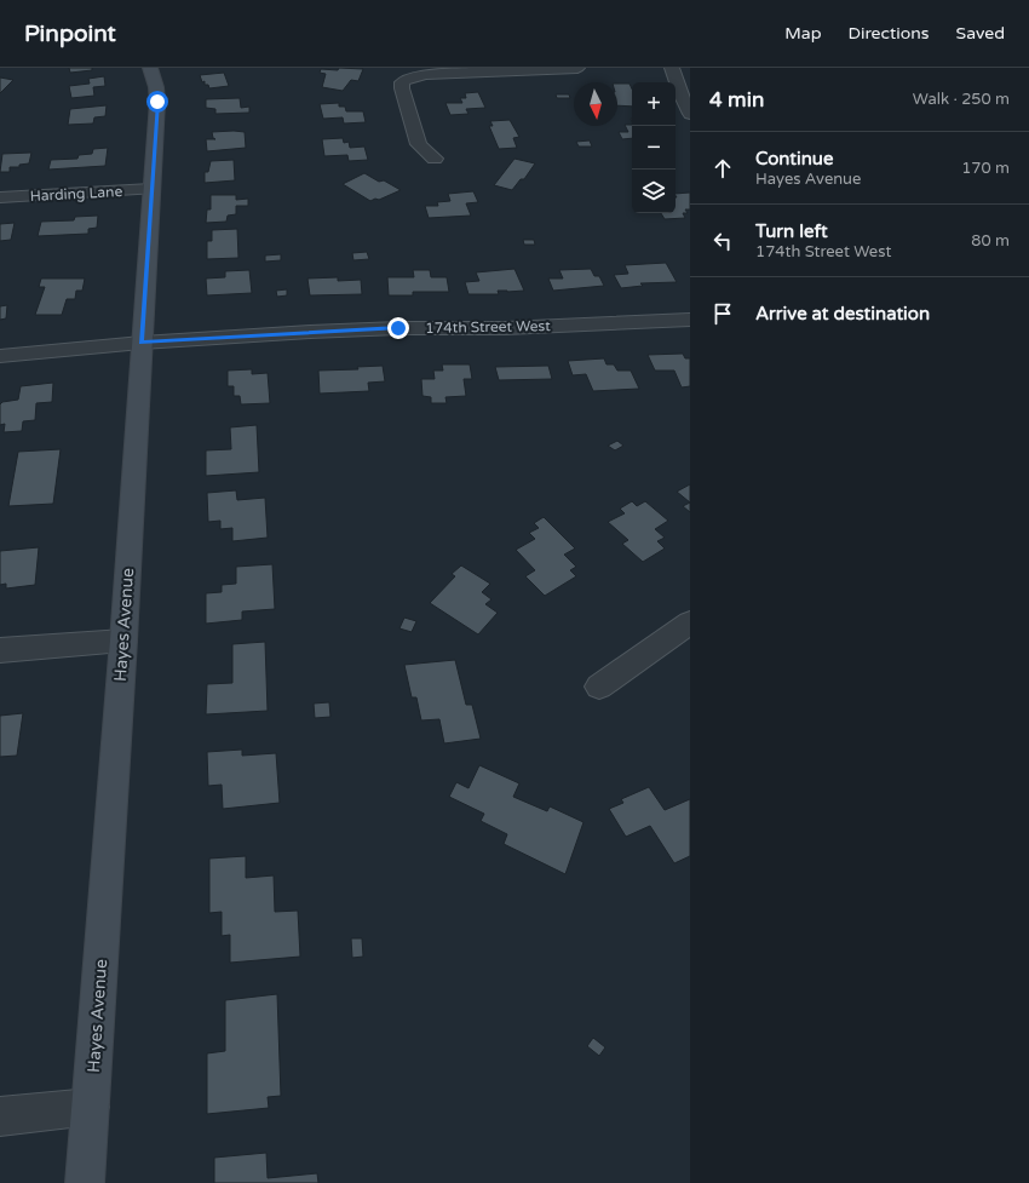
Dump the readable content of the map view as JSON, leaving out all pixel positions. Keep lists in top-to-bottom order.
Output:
{
  "streets": {
    "street": ["Harding Lane", "174th Street West", "Hayes Avenue"]
  },
  "crossings": [
    ["Harding Lane", "Hayes Avenue"],
    ["174th Street West", "Hayes Avenue"]
  ],
  "north": "bottom",
  "page": {
    "header": "Pinpoint",
    "nav": ["Map", "Directions", "Saved"],
    "heading": ["4 min", "Walk · 250 m"],
    "map_buttons": ["+", "−"],
    "list": [
      ["Continue", "Hayes Avenue", "170 m"],
      ["Turn left", "174th Street West", "80 m"],
      "Arrive at destination"
    ]
  }
}
